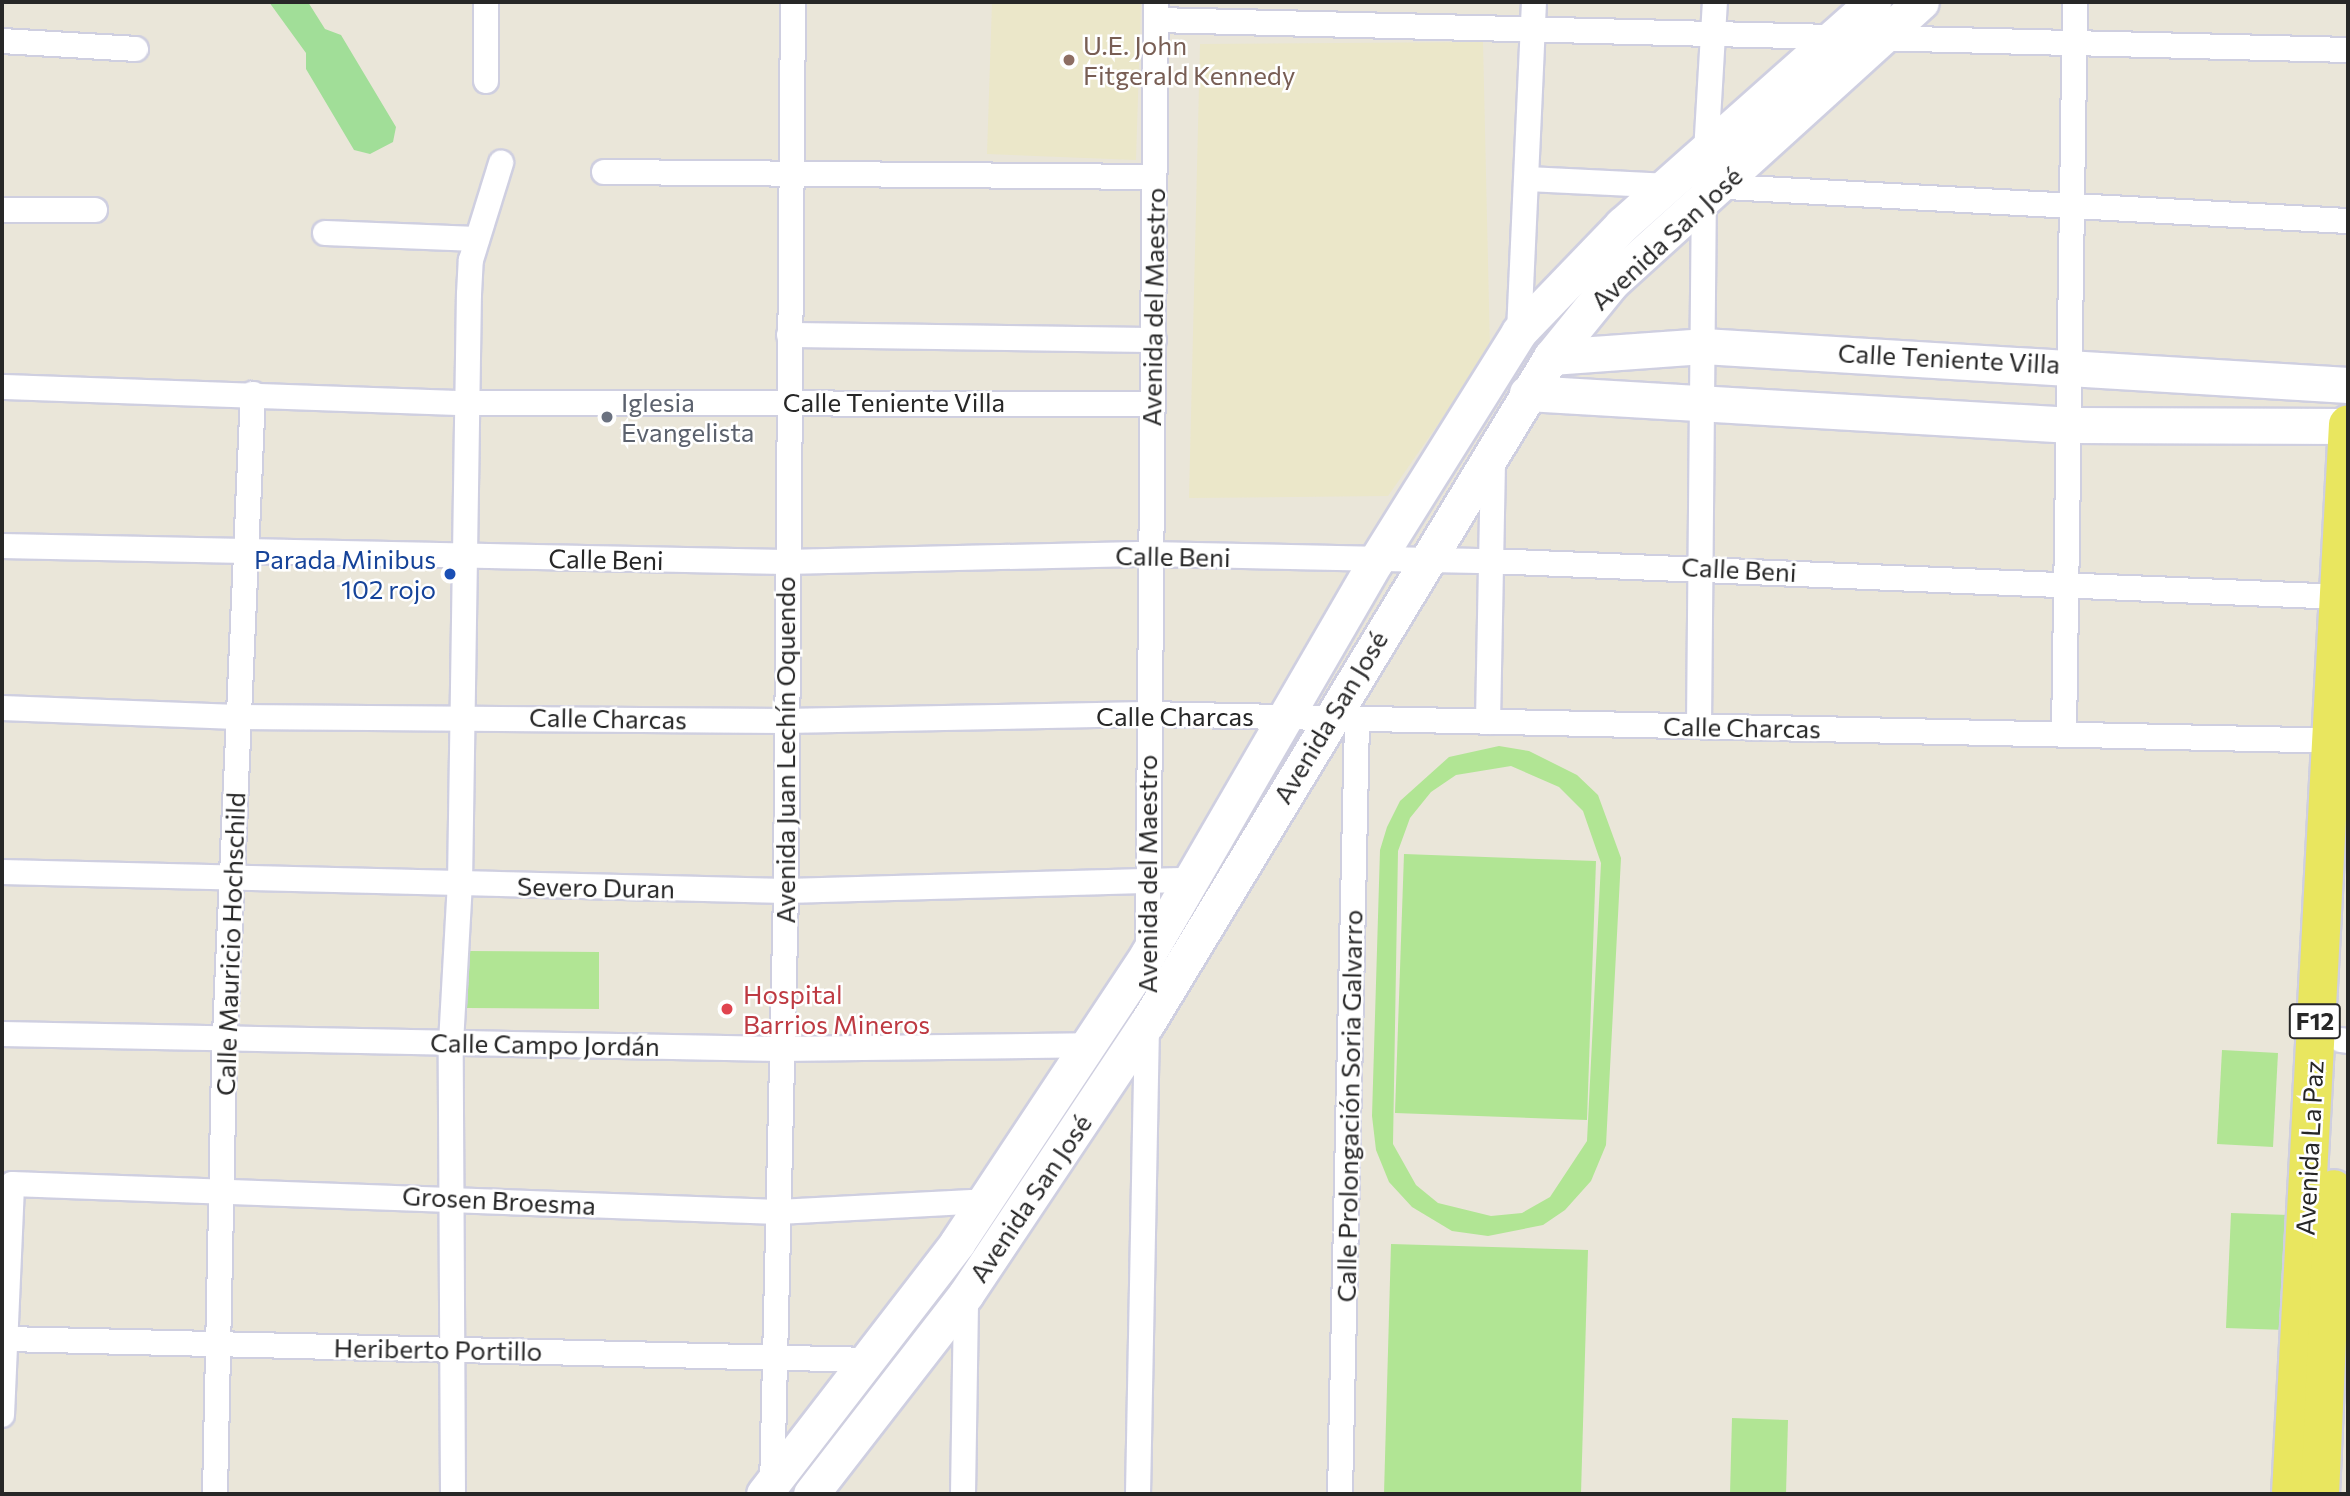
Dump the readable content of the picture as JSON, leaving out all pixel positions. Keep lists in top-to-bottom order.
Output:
{
  "streets": {
    "main road": ["F12", "Avenida La Paz"],
    "street": [
      "Avenida San José",
      "Avenida del Maestro",
      "Calle Teniente Villa",
      "Calle Beni",
      "Calle Charcas",
      "Avenida Juan Lechín Oquendo",
      "Severo Duran",
      "Calle Mauricio Hochschild",
      "Calle Campo Jordán",
      "Calle Prolongación Soria Galvarro",
      "Grosen Broesma",
      "Heriberto Portillo"
    ]
  },
  "crossings": [
    ["Avenida San José", "Avenida del Maestro"],
    ["Avenida San José", "Calle Teniente Villa"],
    ["Avenida San José", "Calle Beni"],
    ["Avenida San José", "Calle Charcas"],
    ["Avenida San José", "Avenida Juan Lechín Oquendo"],
    ["Avenida San José", "Severo Duran"],
    ["Avenida San José", "Calle Campo Jordán"],
    ["Avenida San José", "Calle Prolongación Soria Galvarro"],
    ["Avenida San José", "Grosen Broesma"],
    ["Avenida San José", "Heriberto Portillo"],
    ["Avenida del Maestro", "Calle Teniente Villa"],
    ["Avenida del Maestro", "Calle Beni"],
    ["Avenida del Maestro", "Calle Charcas"],
    ["Avenida del Maestro", "Severo Duran"],
    ["Calle Teniente Villa", "Avenida Juan Lechín Oquendo"],
    ["Calle Teniente Villa", "Calle Mauricio Hochschild"],
    ["Calle Beni", "Avenida Juan Lechín Oquendo"],
    ["Calle Beni", "Calle Mauricio Hochschild"],
    ["Calle Beni", "Avenida La Paz"],
    ["Calle Charcas", "Avenida Juan Lechín Oquendo"],
    ["Calle Charcas", "Calle Mauricio Hochschild"],
    ["Calle Charcas", "Calle Prolongación Soria Galvarro"],
    ["Calle Charcas", "Avenida La Paz"],
    ["Avenida Juan Lechín Oquendo", "Severo Duran"],
    ["Avenida Juan Lechín Oquendo", "Calle Campo Jordán"],
    ["Avenida Juan Lechín Oquendo", "Grosen Broesma"],
    ["Avenida Juan Lechín Oquendo", "Heriberto Portillo"],
    ["Severo Duran", "Calle Mauricio Hochschild"],
    ["Calle Mauricio Hochschild", "Calle Campo Jordán"],
    ["Calle Mauricio Hochschild", "Grosen Broesma"],
    ["Calle Mauricio Hochschild", "Heriberto Portillo"],
    ["Grosen Broesma", "Heriberto Portillo"]
  ],
  "places": [
    "U.E. John Fitgerald Kennedy",
    "Iglesia Evangelista",
    "Parada Minibus 102 rojo",
    "Hospital Barrios Mineros"
  ]
}
